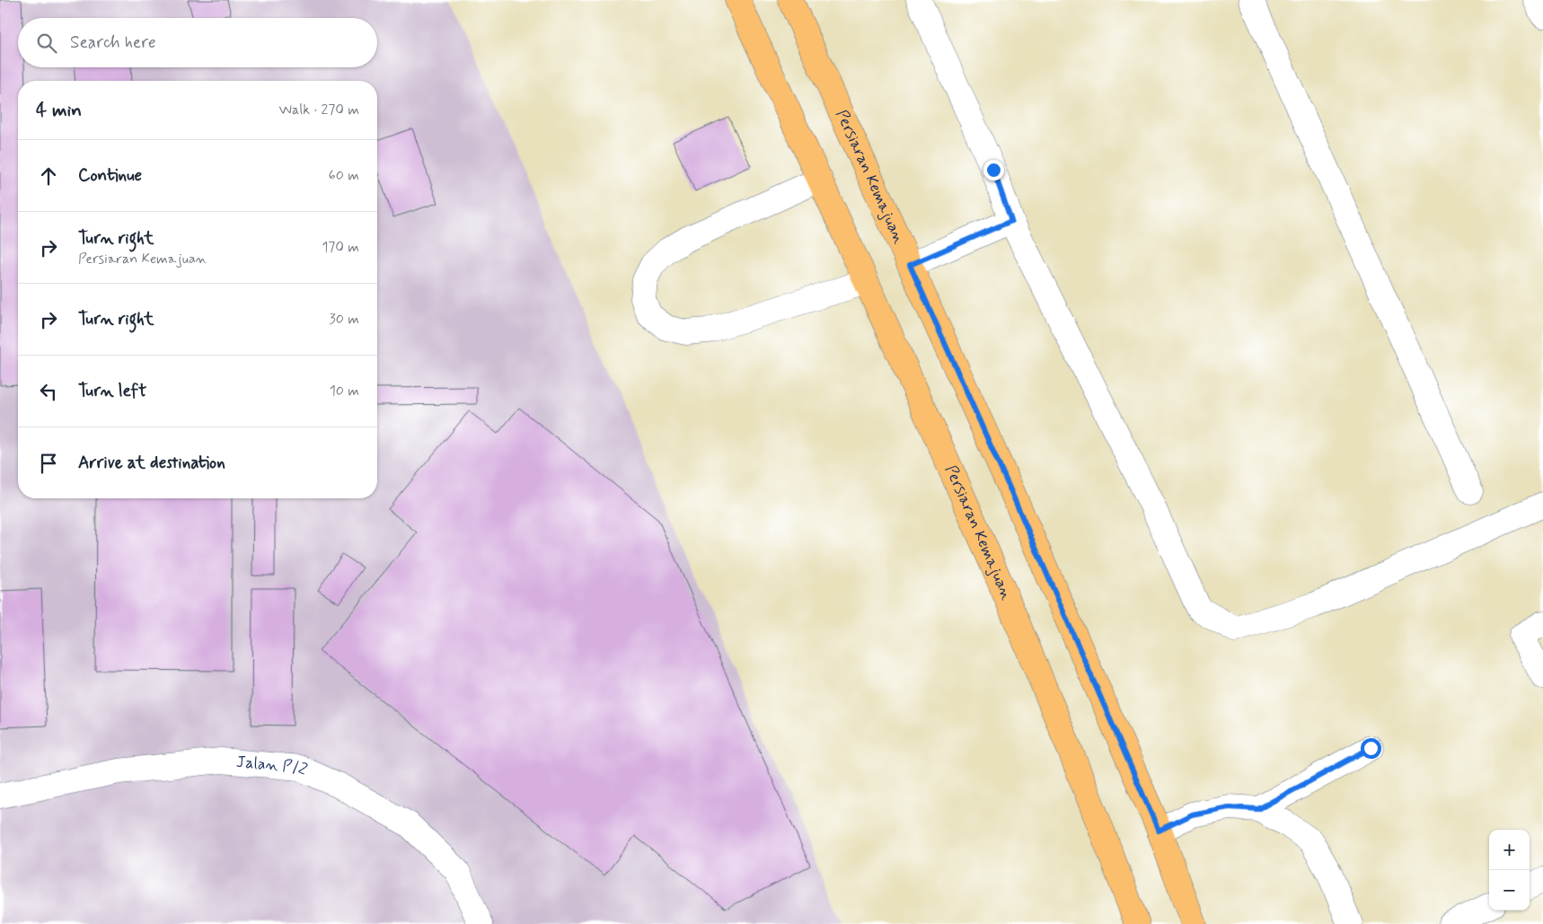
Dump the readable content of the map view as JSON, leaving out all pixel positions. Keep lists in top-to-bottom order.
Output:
{
  "streets": {
    "main road": ["Persiaran Kemajuan"],
    "street": ["Jalan P/2"]
  },
  "page": {
    "search": "Search here",
    "heading": ["4 min", "Walk · 270 m"],
    "list": [
      ["Continue", "60 m"],
      ["Turn right", "Persiaran Kemajuan", "170 m"],
      ["Turn right", "30 m"],
      ["Turn left", "10 m"],
      "Arrive at destination"
    ],
    "map_buttons": ["+", "−"]
  }
}
